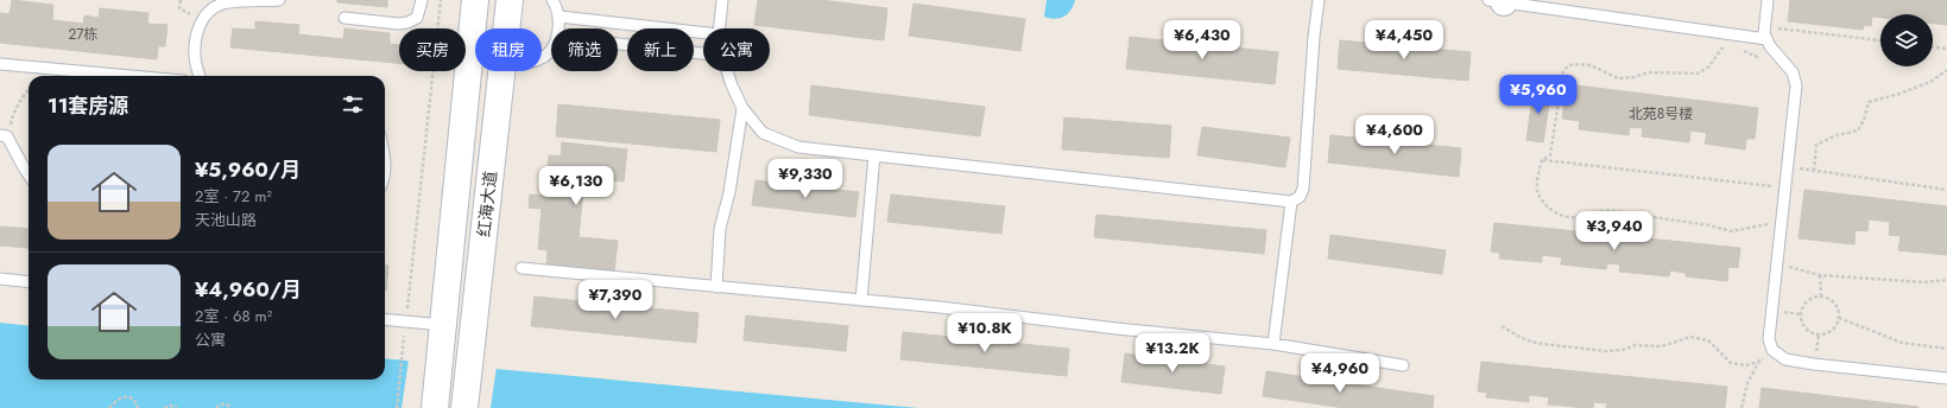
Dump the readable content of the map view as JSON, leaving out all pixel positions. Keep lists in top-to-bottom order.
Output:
{
  "streets": {
    "main road": ["红海大道"]
  },
  "house_numbers": ["27栋", "北苑8号楼"],
  "page": {
    "price": [
      "¥6,430",
      "¥4,450",
      "¥5,960",
      "¥4,600",
      "¥9,330",
      "¥6,130",
      "¥3,940",
      "¥7,390",
      "¥10.8K",
      "¥13.2K",
      "¥4,960"
    ],
    "chip": [
      "买房",
      "租房",
      "筛选",
      "新上",
      "公寓"
    ],
    "heading": "11套房源",
    "list": [
      {
        "name": "¥5,960/月",
        "note": "2室 · 72 m² · 天池山路"
      },
      {
        "name": "¥4,960/月",
        "note": "2室 · 68 m² · 公寓"
      }
    ]
  }
}
